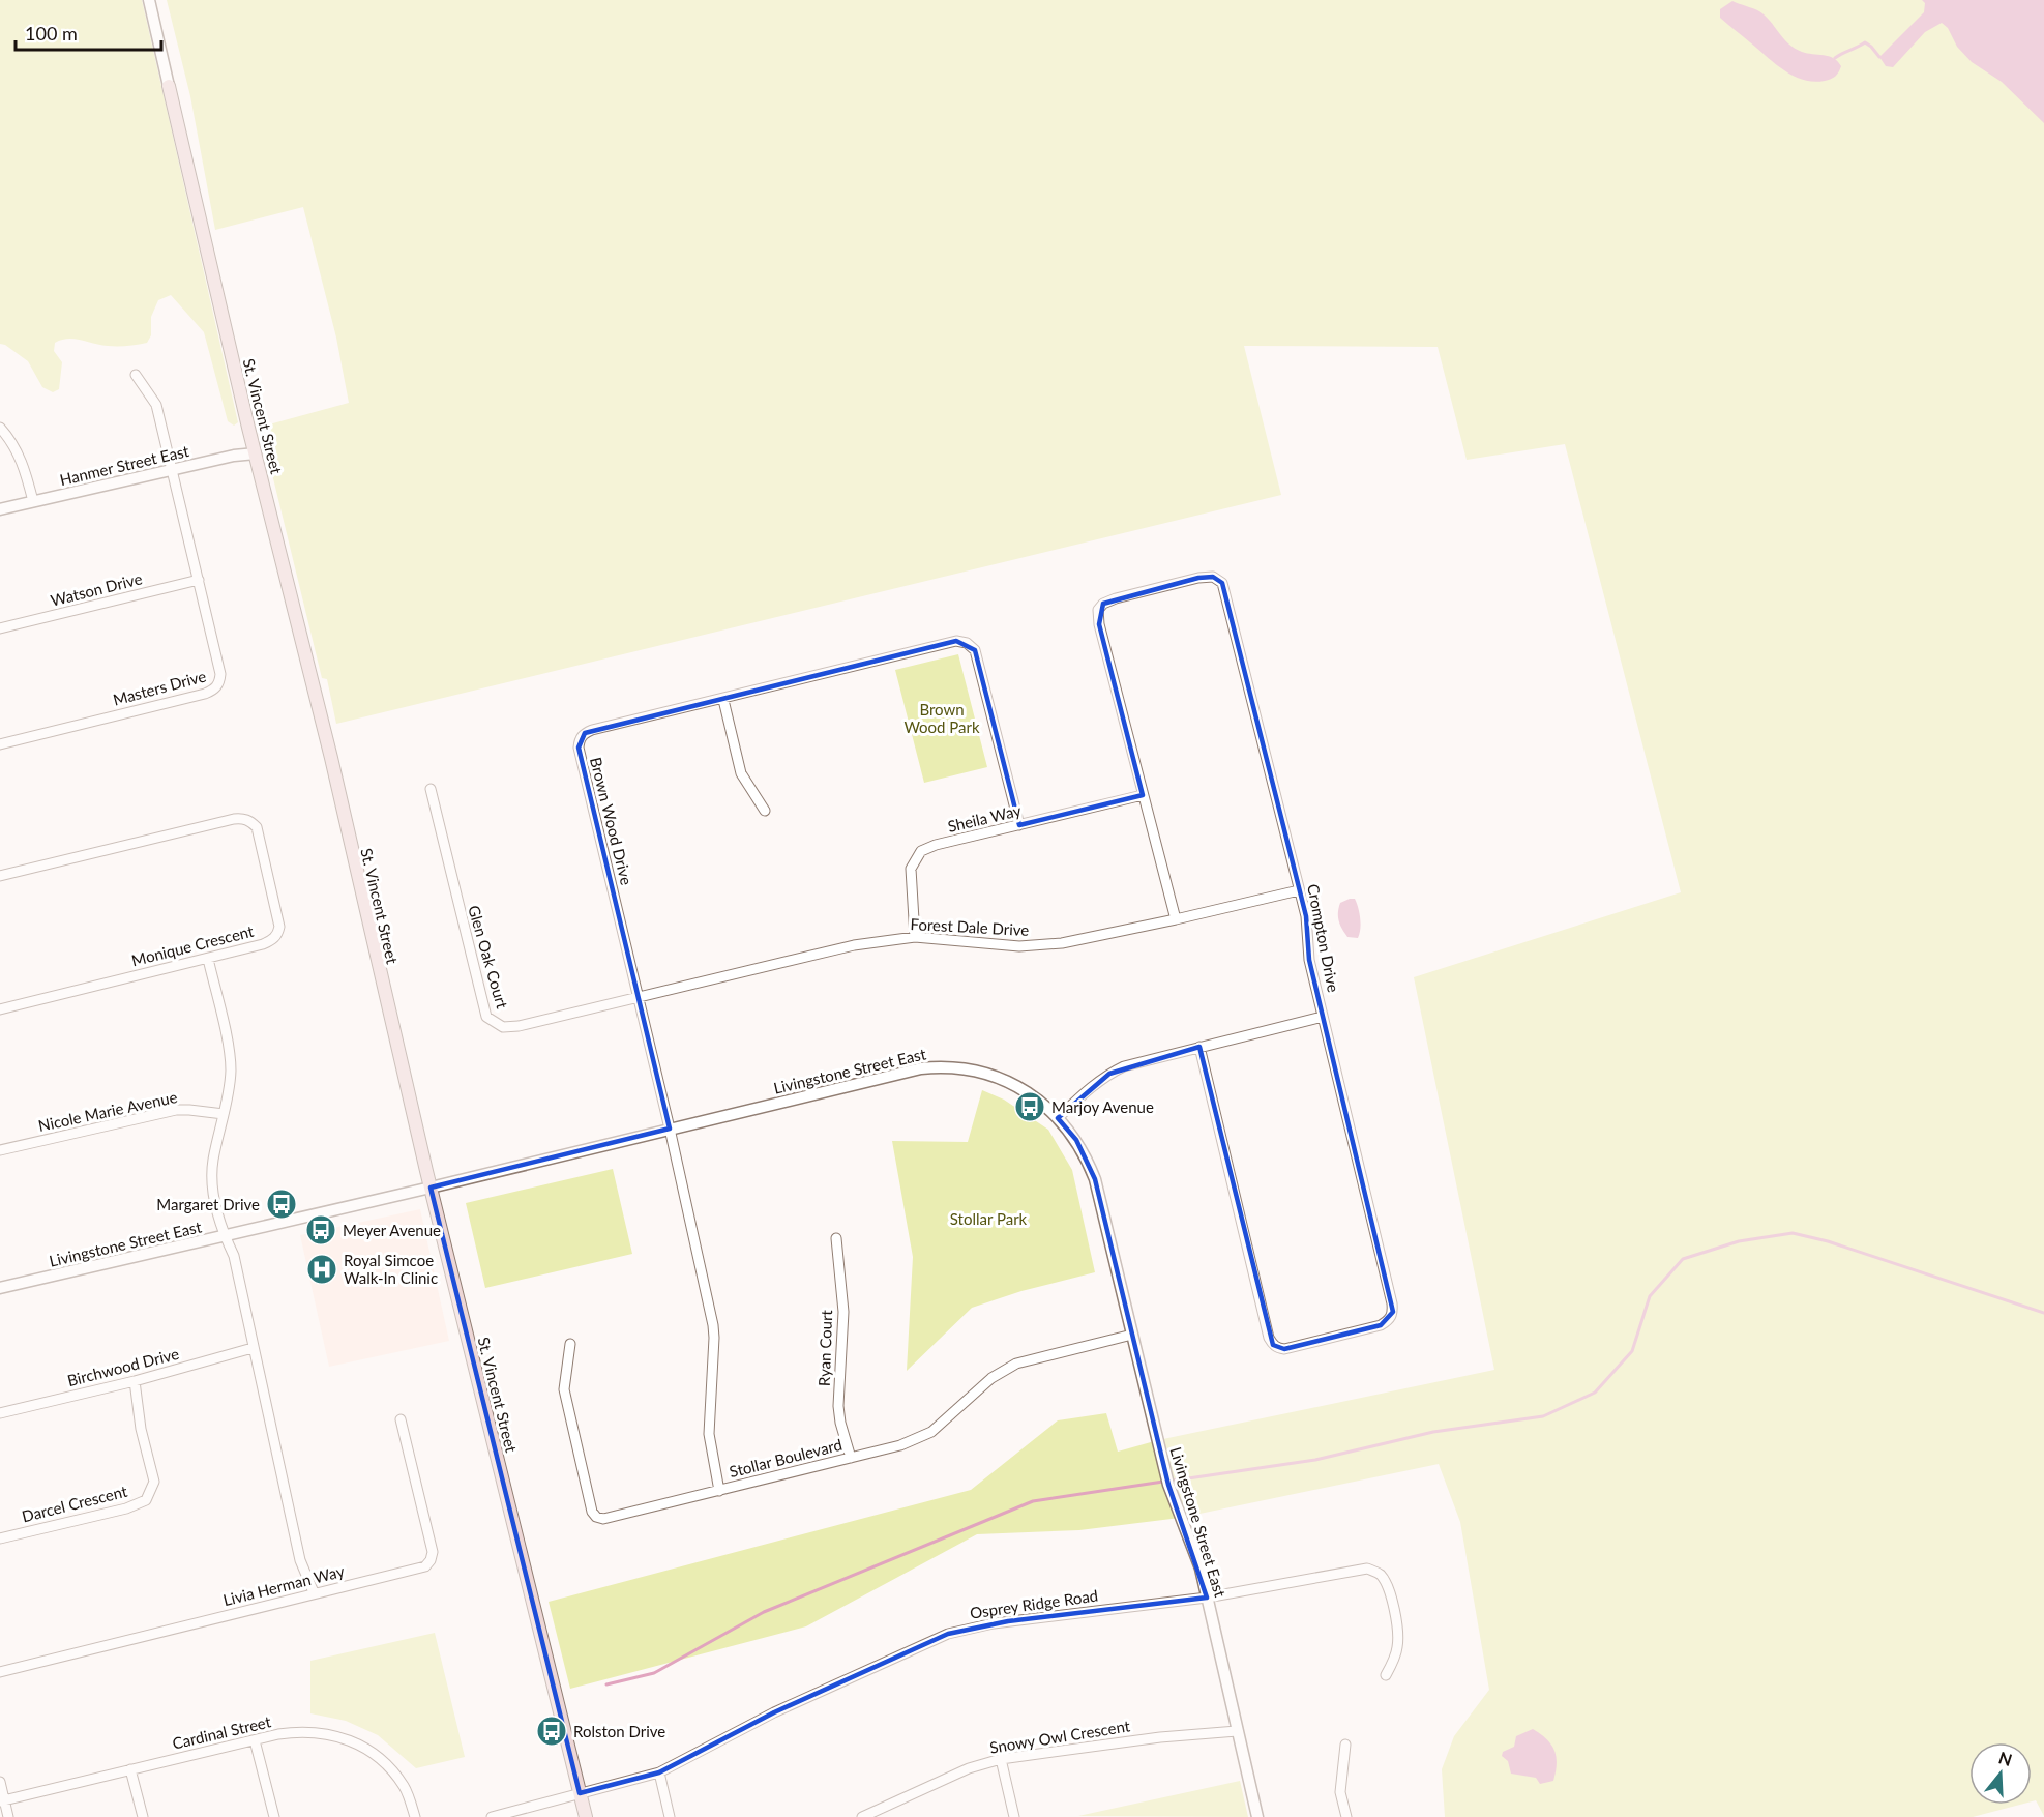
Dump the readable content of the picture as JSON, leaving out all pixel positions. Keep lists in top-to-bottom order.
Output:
{
  "streets": {
    "main road": ["St. Vincent Street"],
    "street": [
      "Hanmer Street East",
      "Watson Drive",
      "Masters Drive",
      "Sheila Way",
      "Brown Wood Drive",
      "Forest Dale Drive",
      "Crompton Drive",
      "Monique Crescent",
      "Glen Oak Court",
      "Livingstone Street East",
      "Nicole Marie Avenue",
      "Ryan Court",
      "Birchwood Drive",
      "Stollar Boulevard",
      "Darcel Crescent",
      "Livia Herman Way",
      "Osprey Ridge Road",
      "Cardinal Street",
      "Snowy Owl Crescent"
    ]
  },
  "crossings": [
    ["St. Vincent Street", "Hanmer Street East"],
    ["St. Vincent Street", "Livingstone Street East"],
    ["St. Vincent Street", "Osprey Ridge Road"],
    ["Hanmer Street East", "Masters Drive"],
    ["Watson Drive", "Masters Drive"],
    ["Sheila Way", "Brown Wood Drive"],
    ["Sheila Way", "Forest Dale Drive"],
    ["Sheila Way", "Crompton Drive"],
    ["Brown Wood Drive", "Forest Dale Drive"],
    ["Brown Wood Drive", "Glen Oak Court"],
    ["Brown Wood Drive", "Livingstone Street East"],
    ["Brown Wood Drive", "Stollar Boulevard"],
    ["Forest Dale Drive", "Crompton Drive"],
    ["Forest Dale Drive", "Glen Oak Court"],
    ["Livingstone Street East", "Stollar Boulevard"],
    ["Livingstone Street East", "Osprey Ridge Road"],
    ["Livingstone Street East", "Snowy Owl Crescent"],
    ["Ryan Court", "Stollar Boulevard"],
    ["Birchwood Drive", "Darcel Crescent"]
  ],
  "parks": ["Brown Wood Park", "Stollar Park"],
  "places": {
    "bus stop": [
      "Marjoy Avenue",
      "Margaret Drive",
      "Meyer Avenue",
      "Rolston Drive"
    ],
    "hospital": ["Royal Simcoe Walk-In Clinic"]
  },
  "scale_bar": "100 m",
  "north": "top"
}
